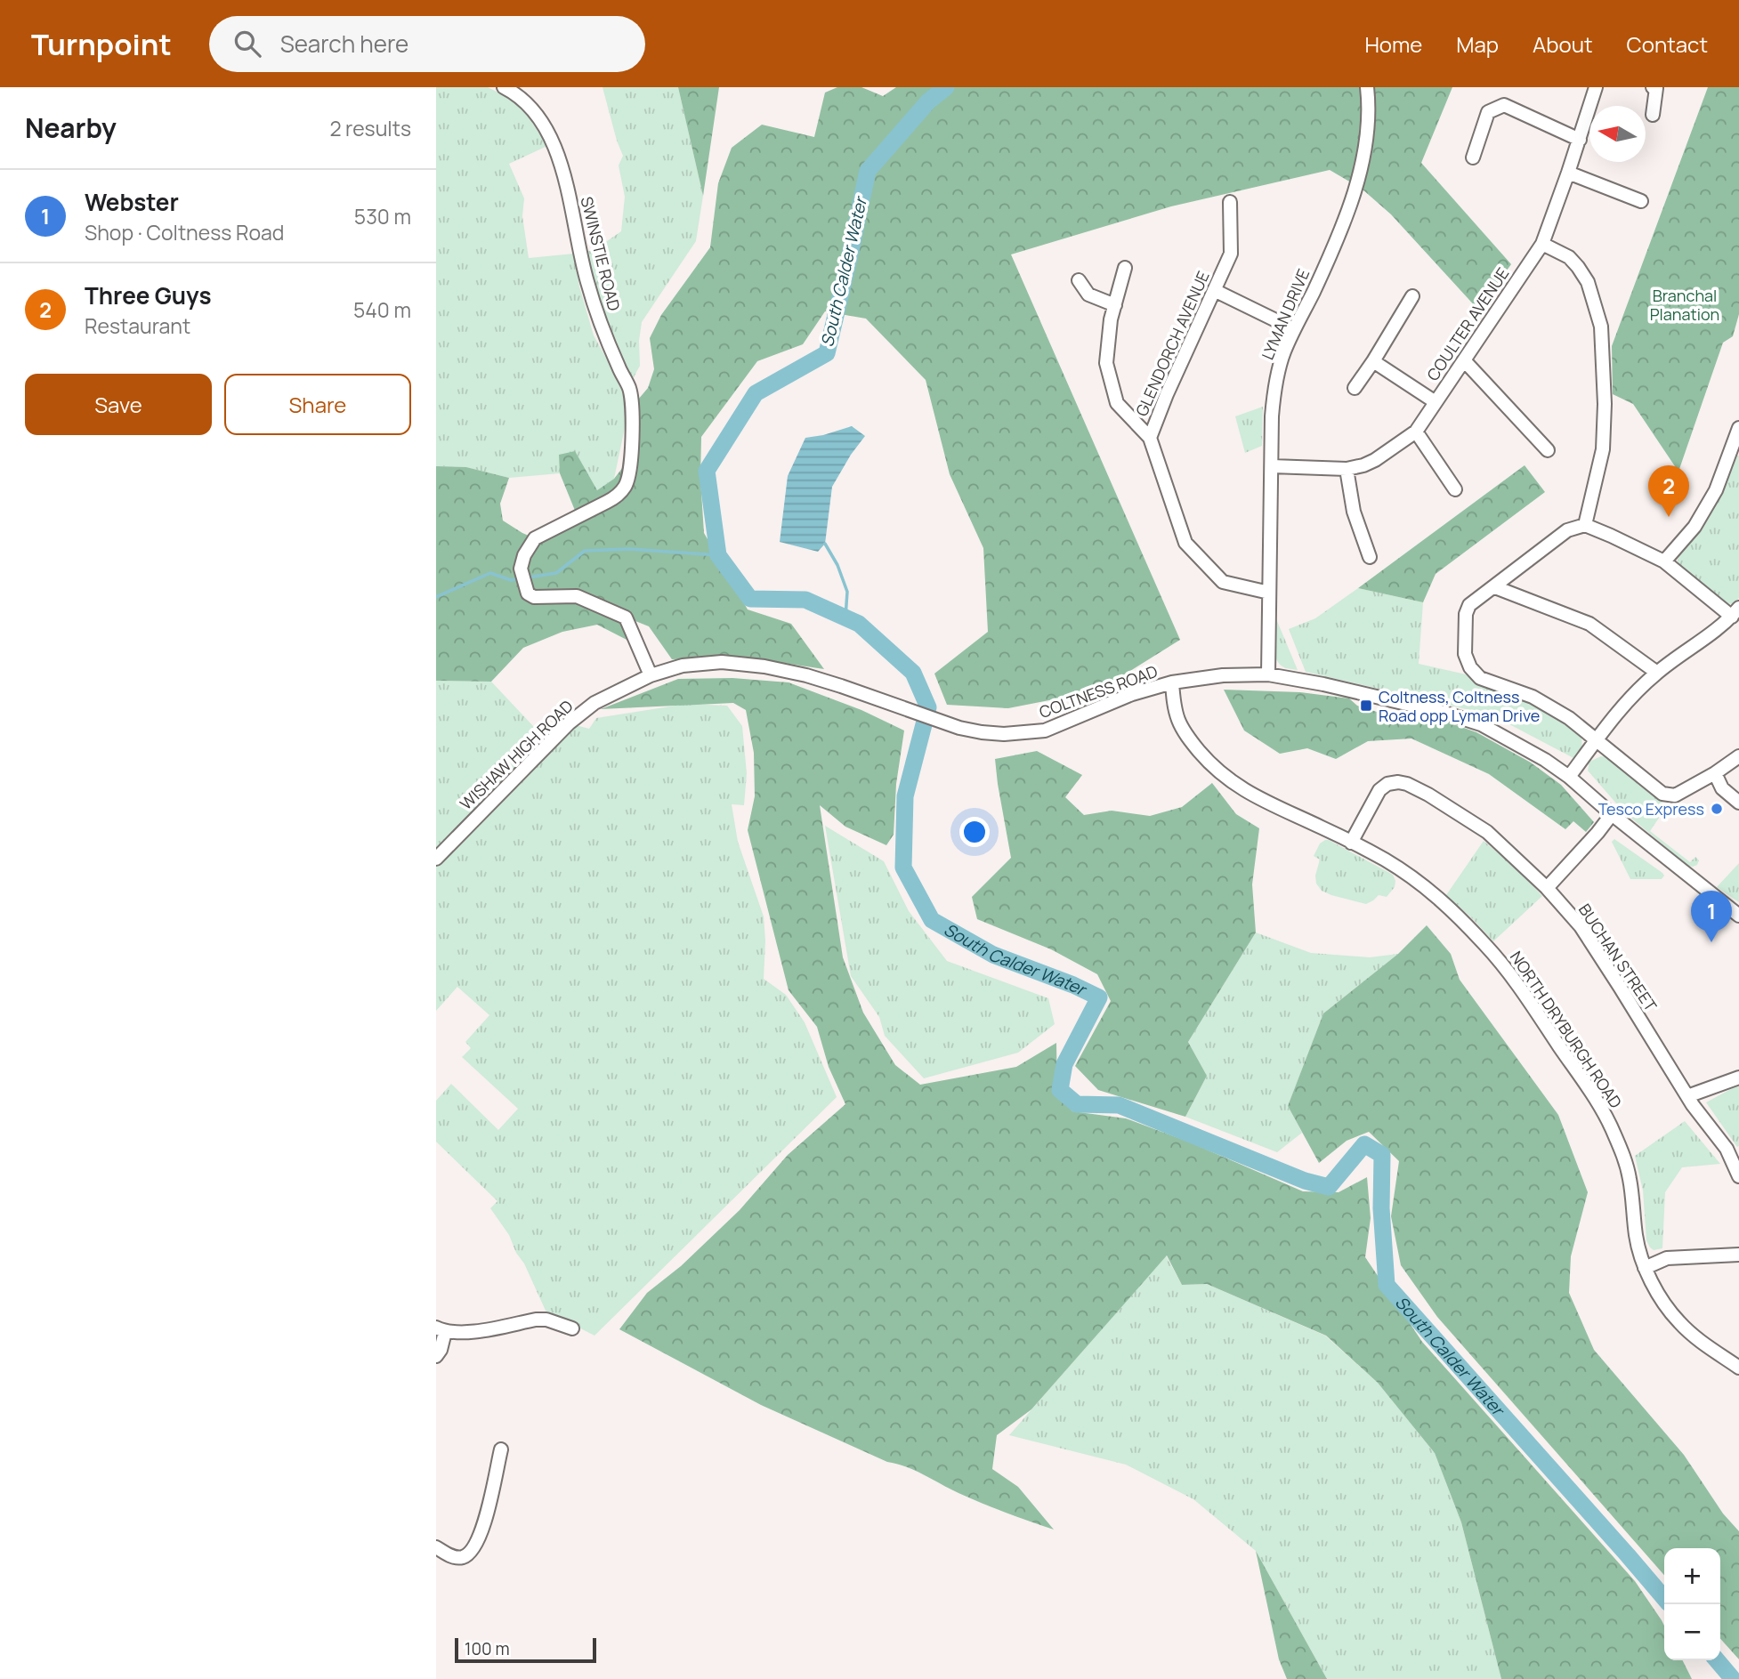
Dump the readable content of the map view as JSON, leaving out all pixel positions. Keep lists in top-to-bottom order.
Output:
{
  "streets": {
    "street": [
      "SWINSTIE ROAD",
      "LYMAN DRIVE",
      "COULTER AVENUE",
      "GLENDORCH AVENUE",
      "COLTNESS ROAD",
      "WISHAW HIGH ROAD",
      "BUCHAN STREET",
      "NORTH DRYBURGH ROAD"
    ]
  },
  "crossings": [
    ["SWINSTIE ROAD", "WISHAW HIGH ROAD"],
    ["LYMAN DRIVE", "COULTER AVENUE"],
    ["LYMAN DRIVE", "GLENDORCH AVENUE"],
    ["LYMAN DRIVE", "COLTNESS ROAD"],
    ["COLTNESS ROAD", "WISHAW HIGH ROAD"],
    ["COLTNESS ROAD", "NORTH DRYBURGH ROAD"],
    ["BUCHAN STREET", "NORTH DRYBURGH ROAD"]
  ],
  "water": ["South Calder Water"],
  "parks": ["Branchal Planation"],
  "places": {
    "transit": ["Coltness, Coltness Road opp Lyman Drive"],
    "other": ["Tesco Express"]
  },
  "scale_bar": "100 m",
  "north": "left",
  "page": {
    "header": "Turnpoint",
    "search": "Search here",
    "nav": [
      "Home",
      "Map",
      "About",
      "Contact"
    ],
    "heading": ["Nearby", "2 results"],
    "list": [
      {
        "mark": "1",
        "name": "Webster",
        "note": "Shop · Coltness Road",
        "value": "530 m"
      },
      {
        "mark": "2",
        "name": "Three Guys",
        "note": "Restaurant",
        "value": "540 m"
      }
    ],
    "buttons": ["Save", "Share"],
    "pins": ["2", "1"],
    "map_buttons": ["+", "−"],
    "scale": "100 m"
  }
}
